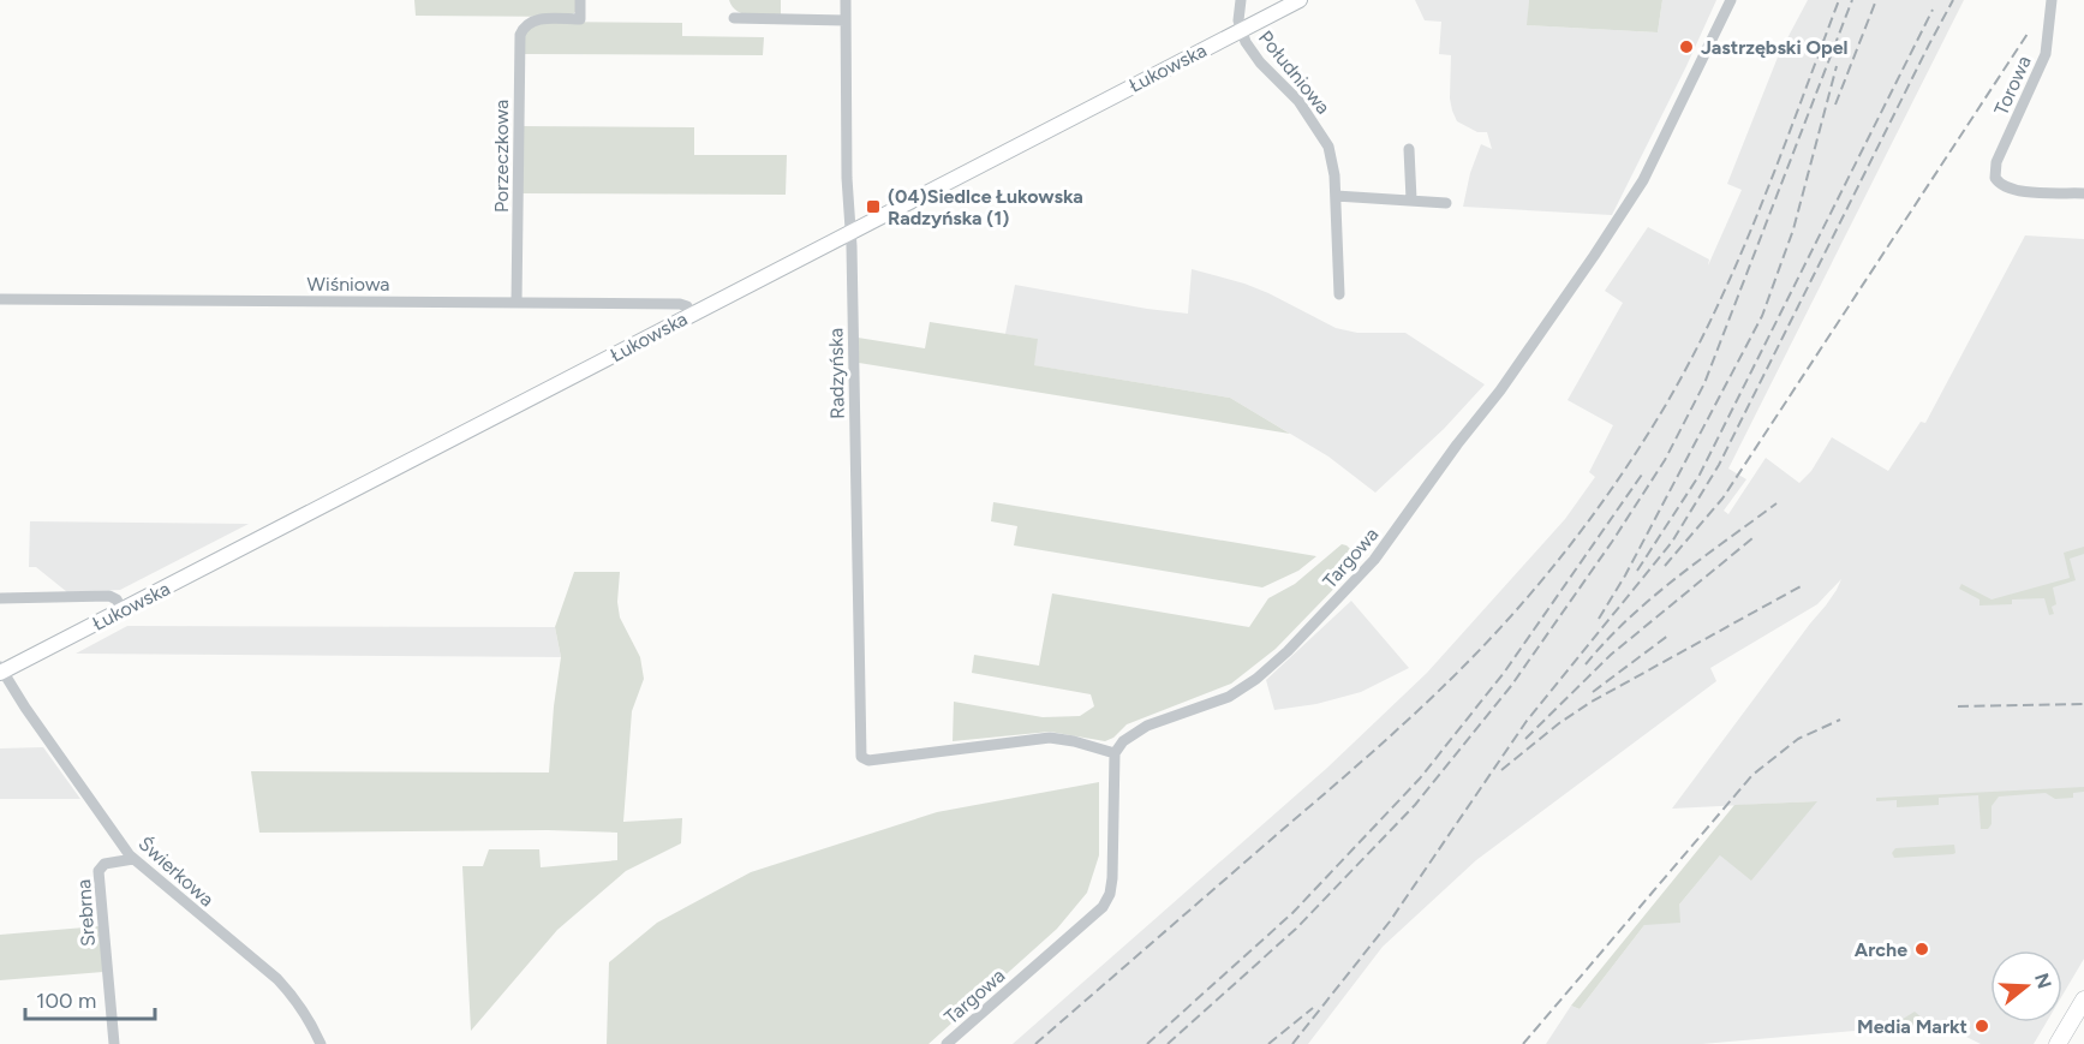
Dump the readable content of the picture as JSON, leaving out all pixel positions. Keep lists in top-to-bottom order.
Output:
{
  "streets": {
    "main road": ["Łukowska"],
    "street": [
      "Południowa",
      "Torowa",
      "Porzeczkowa",
      "Wiśniowa",
      "Radzyńska",
      "Targowa",
      "Świerkowa",
      "Srebrna"
    ]
  },
  "crossings": [
    ["Łukowska", "Południowa"],
    ["Łukowska", "Wiśniowa"],
    ["Łukowska", "Radzyńska"],
    ["Łukowska", "Świerkowa"],
    ["Porzeczkowa", "Wiśniowa"],
    ["Radzyńska", "Targowa"],
    ["Świerkowa", "Srebrna"]
  ],
  "places": {
    "other": ["Jastrzębski Opel", "Arche", "Media Markt"],
    "transit": ["(04)Siedlce Łukowska Radzyńska (1)"]
  },
  "scale_bar": "100 m",
  "north": "right"
}
